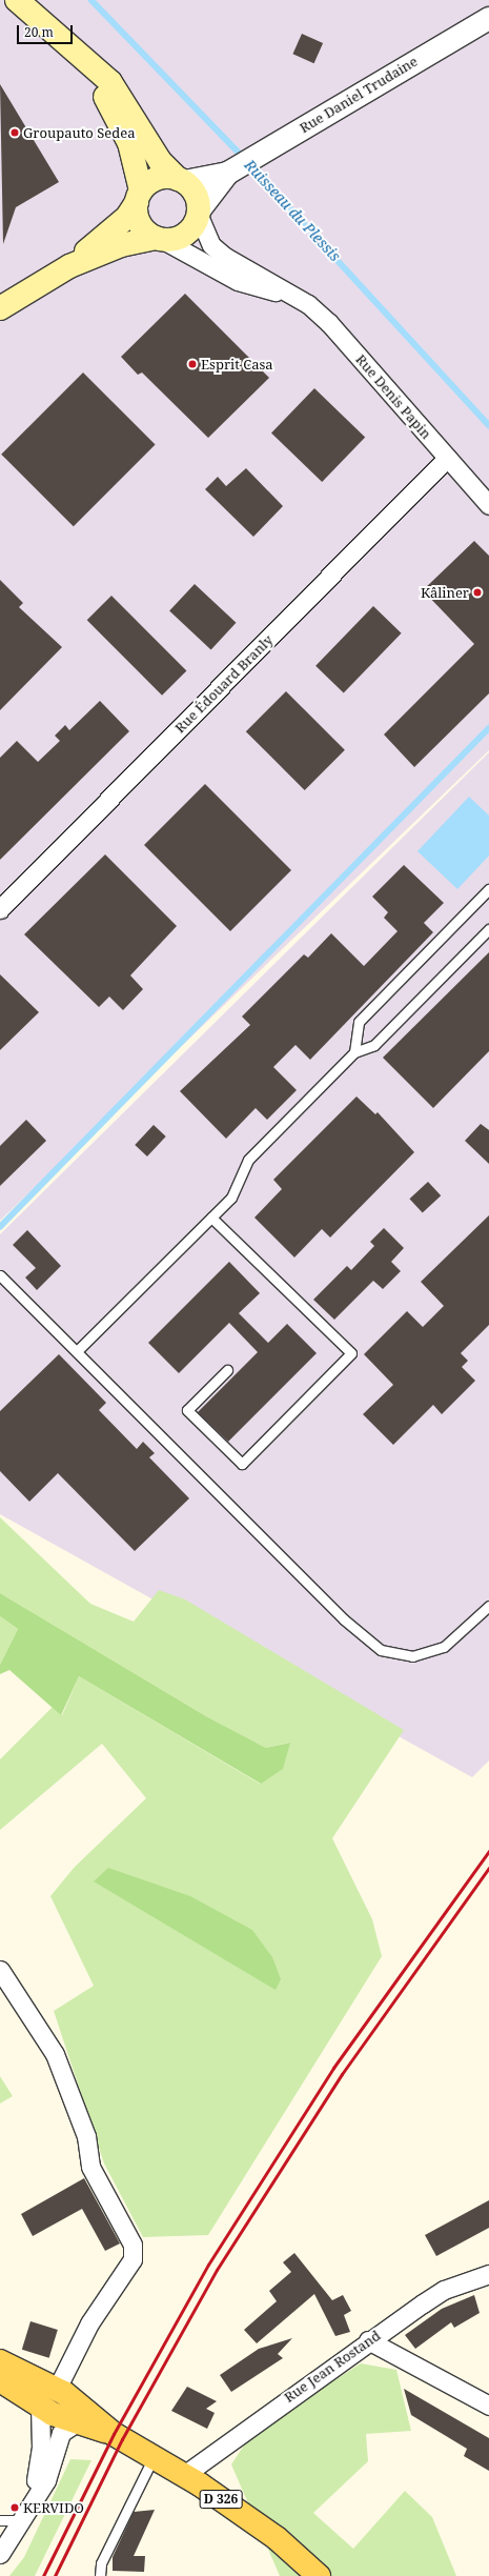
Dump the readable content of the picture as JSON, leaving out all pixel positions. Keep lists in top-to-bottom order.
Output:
{
  "streets": {
    "main road": ["D 326"],
    "street": [
      "Rue Daniel Trudaine",
      "Rue Denis Papin",
      "Rue Édouard Branly",
      "Rue Jean Rostand"
    ]
  },
  "crossings": [
    ["Rue Daniel Trudaine", "Rue Denis Papin"],
    ["Rue Denis Papin", "Rue Édouard Branly"],
    ["Rue Jean Rostand", "D 326"]
  ],
  "water": ["Ruisseau du Plessis"],
  "places": [
    "Groupauto Sedea",
    "Esprit Casa",
    "Kâliner",
    "KERVIDO"
  ],
  "scale_bar": "20 m"
}
